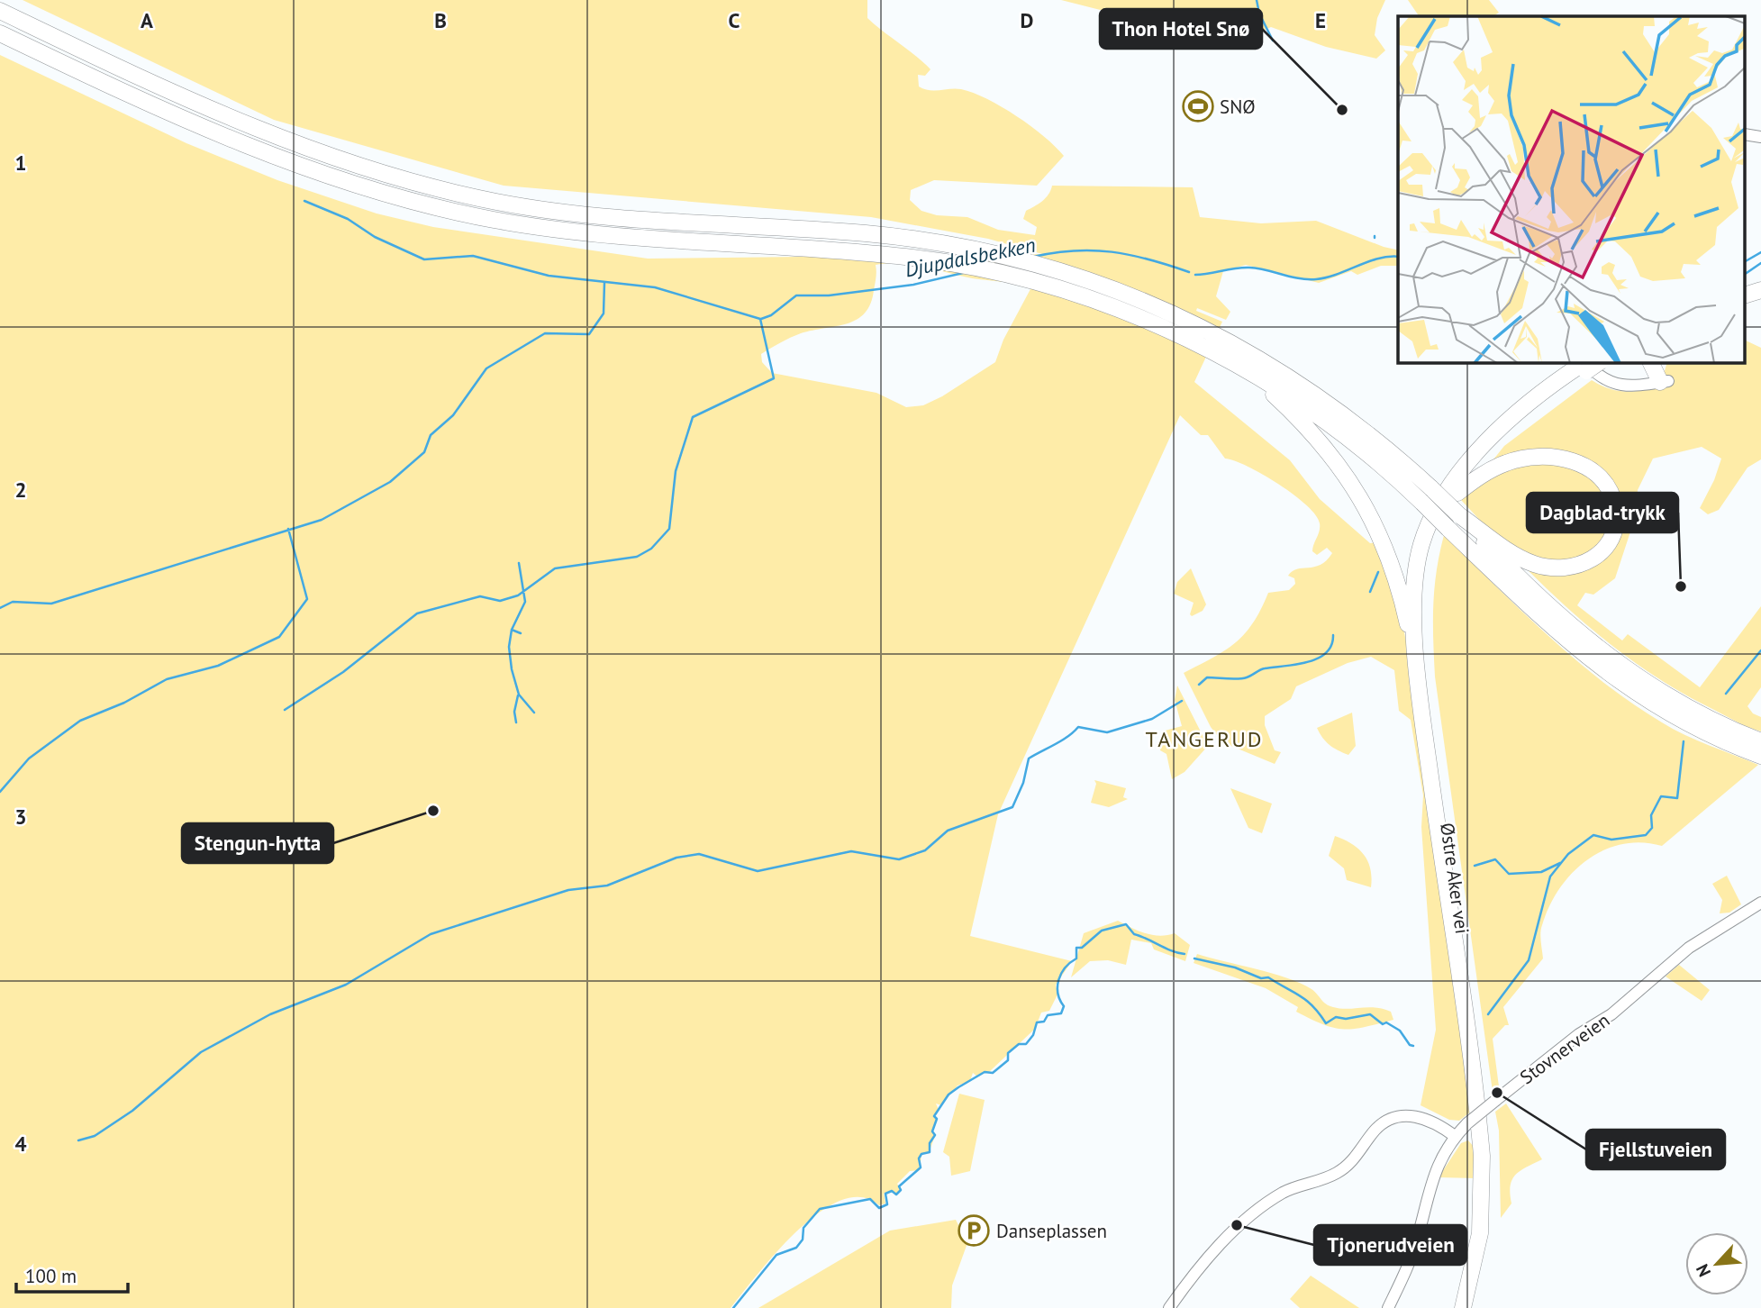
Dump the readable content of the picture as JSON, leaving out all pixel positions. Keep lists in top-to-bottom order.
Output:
{
  "streets": {
    "highway": ["Østre Aker vei"],
    "street": ["Stovnerveien"]
  },
  "districts": ["TANGERUD"],
  "water": ["Djupdalsbekken"],
  "places": {
    "sports": ["SNØ"],
    "other": [
      "Thon Hotel Snø",
      "Dagblad-trykk",
      "Stengun-hytta",
      "Fjellstuveien",
      "Tjonerudveien"
    ],
    "parking": ["Danseplassen"]
  },
  "scale_bar": "100 m",
  "north": "bottom left",
  "grid": {
    "columns": [
      "A",
      "B",
      "C",
      "D",
      "E"
    ],
    "rows": [
      "1",
      "2",
      "3",
      "4"
    ]
  }
}
